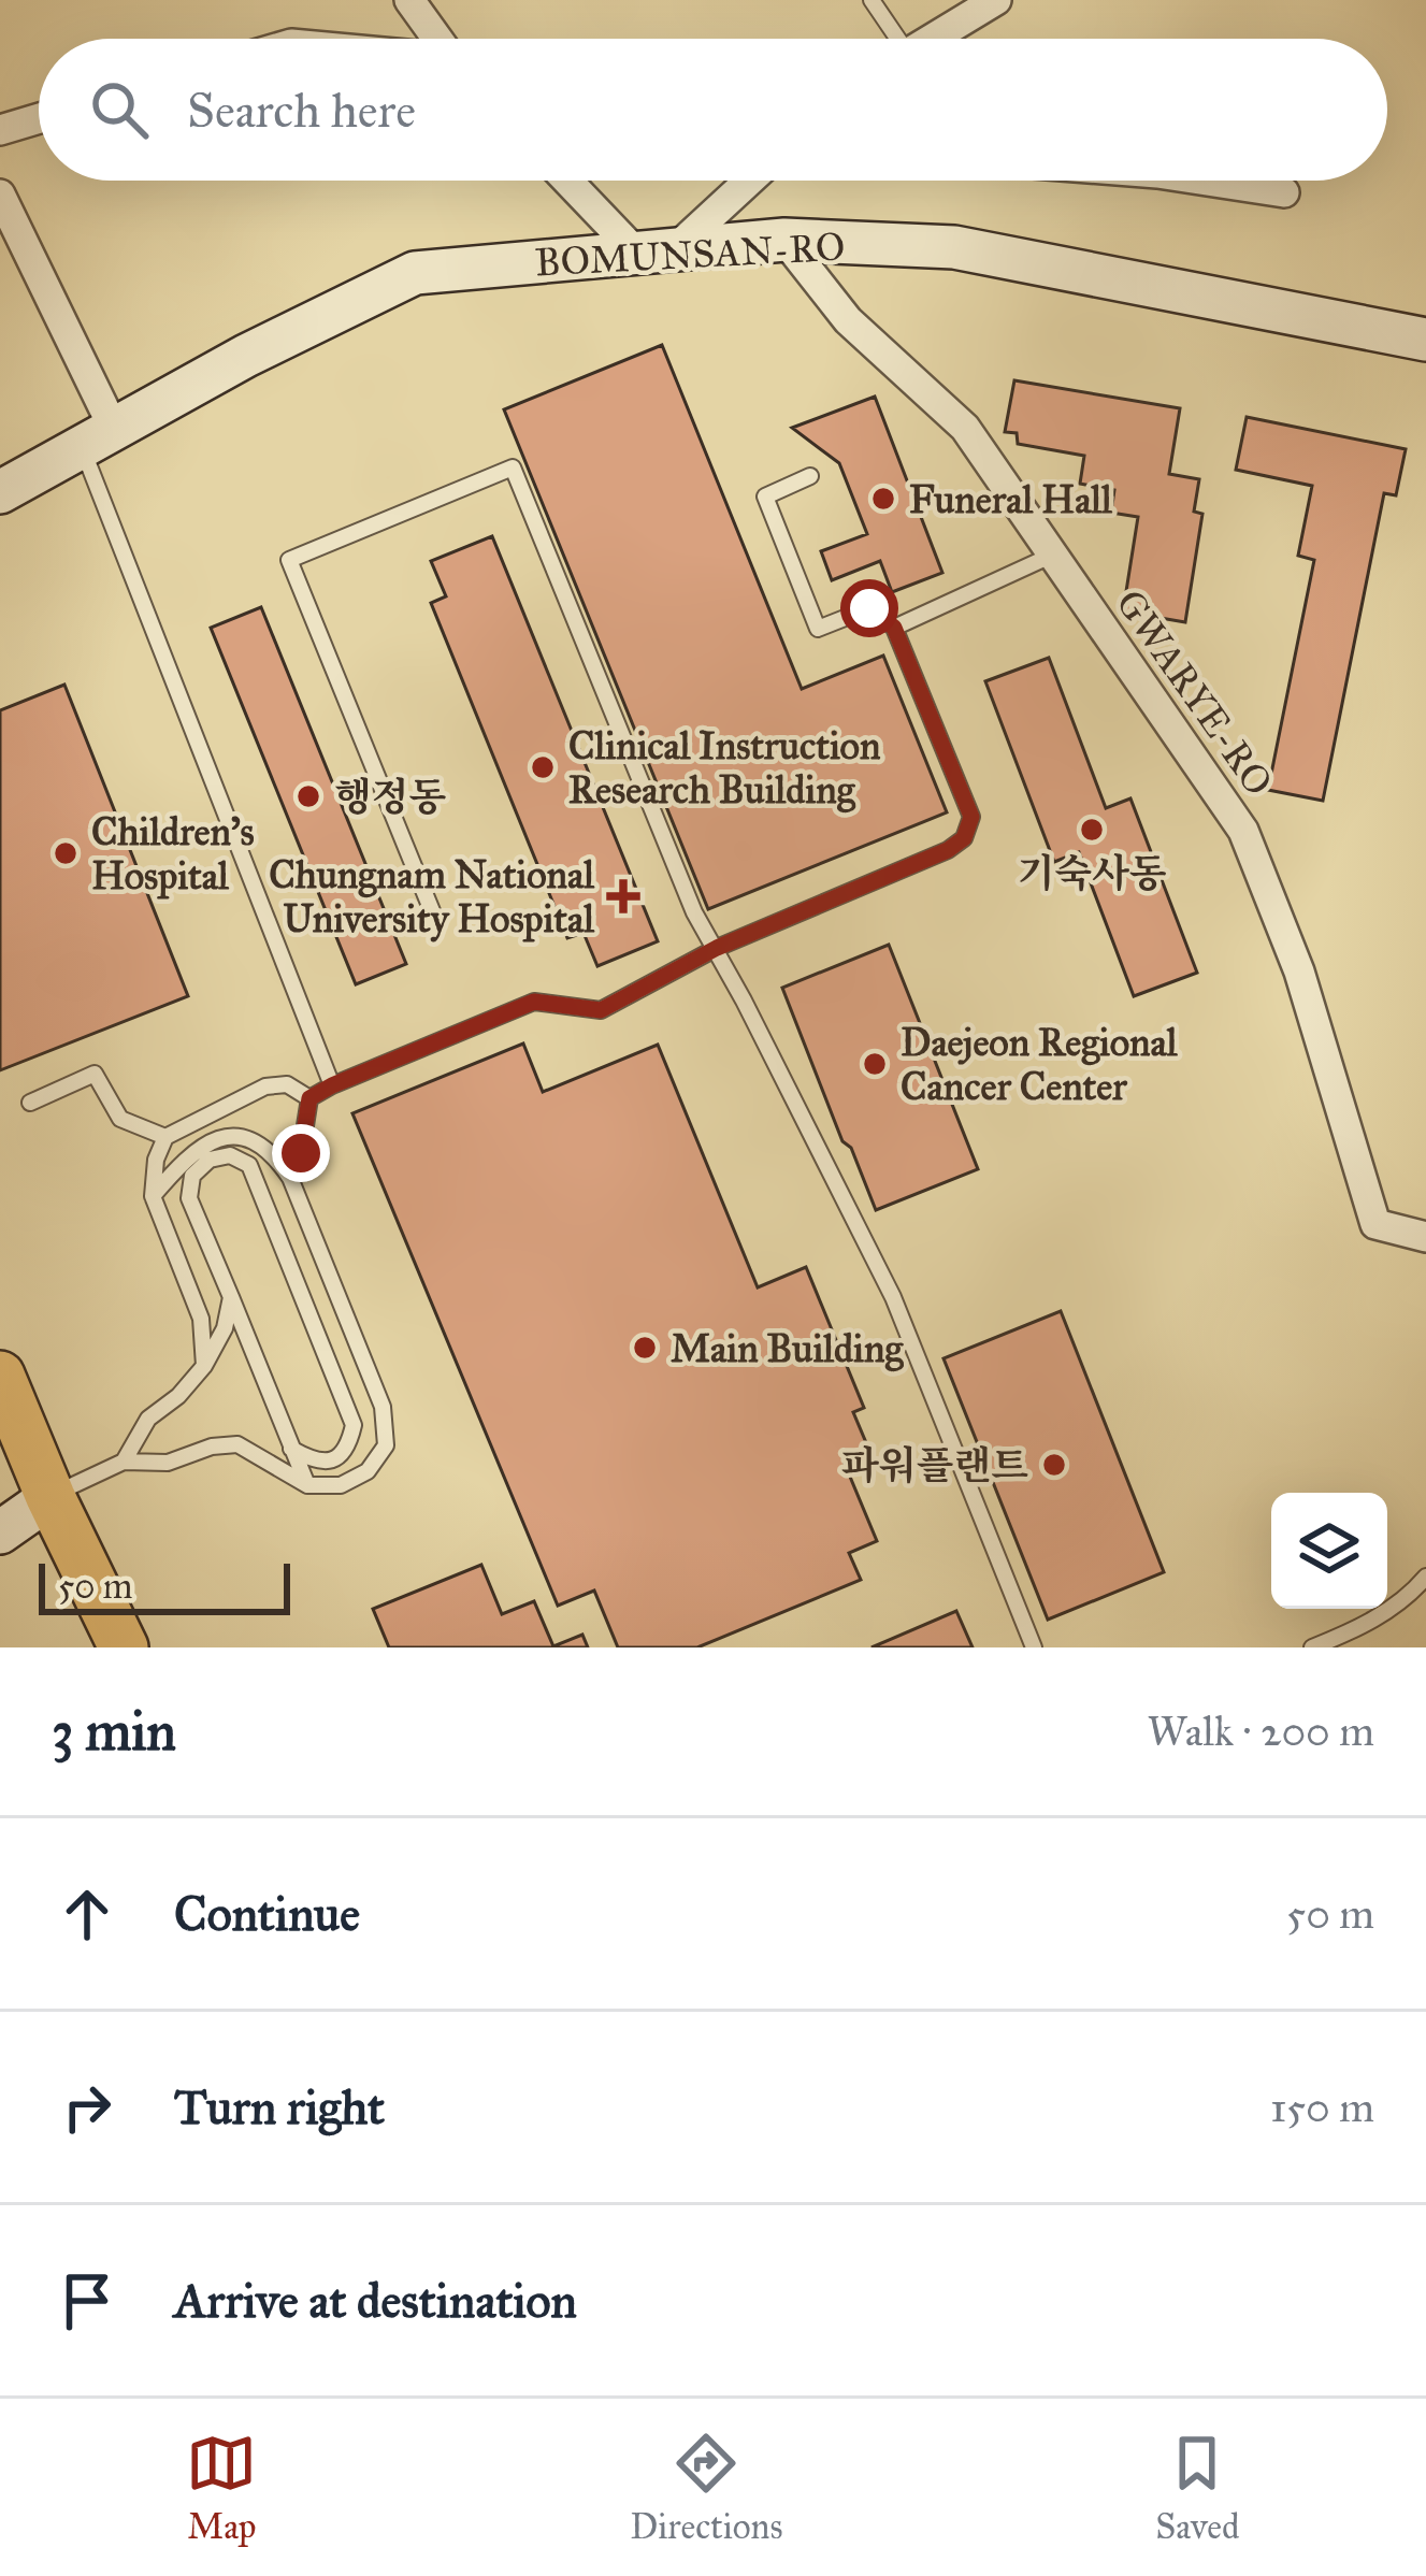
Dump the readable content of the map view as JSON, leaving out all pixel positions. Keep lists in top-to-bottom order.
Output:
{
  "streets": {
    "main road": ["BOMUNSAN-RO"],
    "street": ["GWARYE-RO"]
  },
  "crossings": [
    ["BOMUNSAN-RO", "GWARYE-RO"]
  ],
  "places": {
    "other": [
      "Funeral Hall",
      "Clinical Instruction Research Building",
      "행정동",
      "기숙사동",
      "Children's Hospital",
      "Daejeon Regional Cancer Center",
      "Main Building",
      "파워플랜트"
    ],
    "health": ["Chungnam National University Hospital"]
  },
  "scale_bar": "50 m",
  "page": {
    "search": "Search here",
    "scale": "50 m",
    "heading": ["3 min", "Walk · 200 m"],
    "list": [
      ["Continue", "50 m"],
      ["Turn right", "150 m"],
      "Arrive at destination"
    ],
    "nav": ["Map", "Directions", "Saved"]
  }
}
